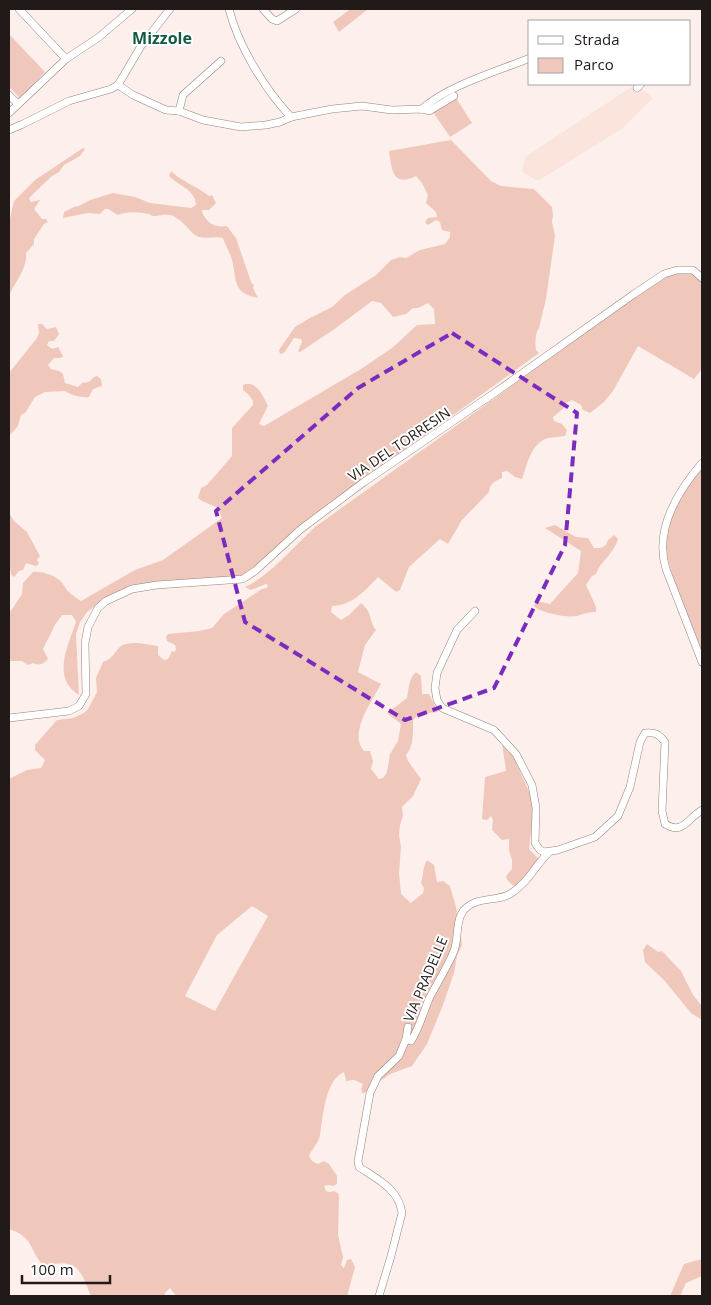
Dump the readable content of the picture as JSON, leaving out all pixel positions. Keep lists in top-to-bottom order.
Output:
{
  "streets": {
    "street": ["VIA DEL TORRESIN", "VIA PRADELLE"]
  },
  "districts": ["Mizzole"],
  "legend": ["Strada", "Parco"],
  "scale_bar": "100 m"
}
